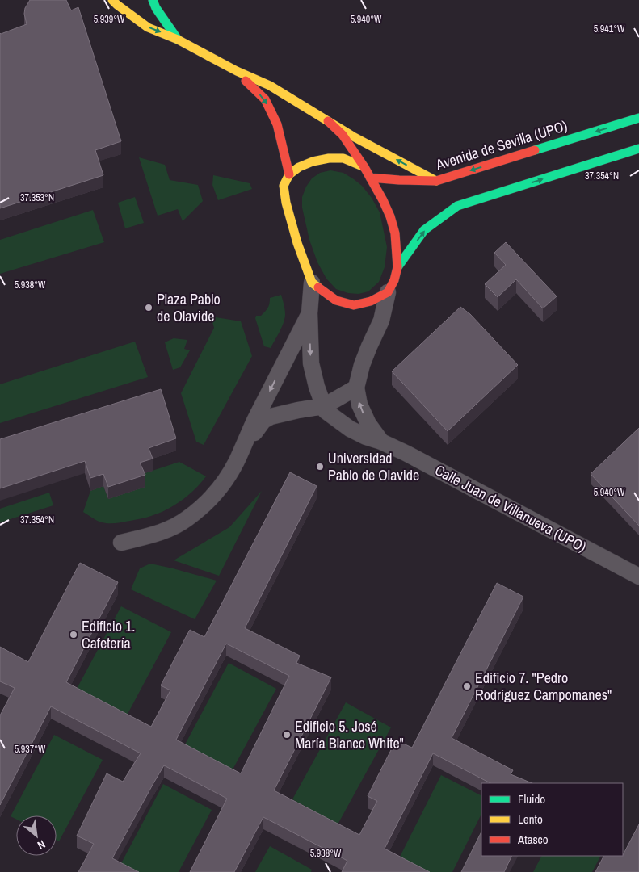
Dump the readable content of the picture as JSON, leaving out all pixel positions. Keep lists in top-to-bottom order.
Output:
{
  "streets": {
    "street": ["Avenida de Sevilla (UPO)", "Calle Juan de Villanueva (UPO)"]
  },
  "places": [
    "Plaza Pablo de Olavide",
    "Universidad Pablo de Olavide",
    "Edificio 1. Cafetería",
    "Edificio 7. \"Pedro Rodríguez Campomanes\"",
    "Edificio 5. José María Blanco White\""
  ],
  "legend": ["Fluido", "Lento", "Atasco"],
  "north": "bottom right",
  "coordinates": [
    "5.939°W",
    "5.940°W",
    "5.941°W",
    "37.354°N",
    "37.353°N",
    "5.938°W",
    "5.937°W"
  ]
}
